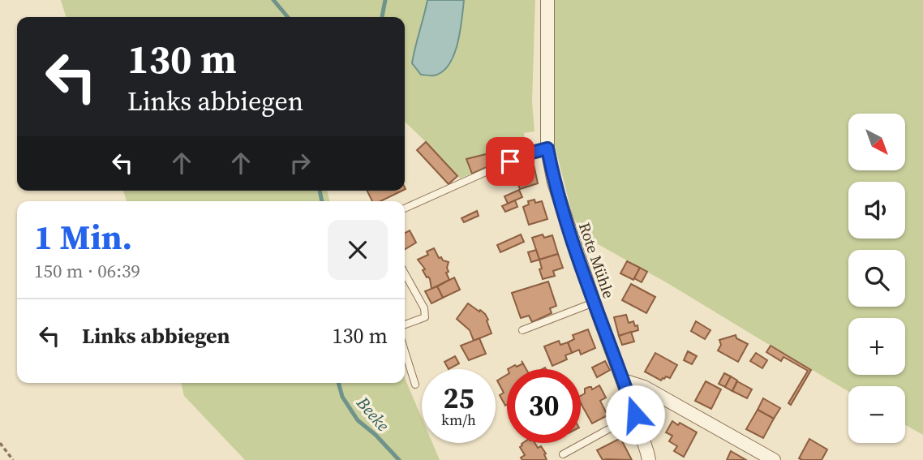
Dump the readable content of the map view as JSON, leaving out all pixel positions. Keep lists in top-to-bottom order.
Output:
{
  "streets": {
    "street": ["Rote Mühle"]
  },
  "water": ["Beeke"],
  "north": "bottom right",
  "page": {
    "turn": ["130 m", "Links abbiegen"],
    "map_buttons": ["+", "−"],
    "heading": ["1 Min.", "150 m · 06:39"],
    "list": [
      {
        "name": "Links abbiegen",
        "value": "130 m"
      }
    ],
    "speed": "25 km/h",
    "limit": "30"
  }
}
